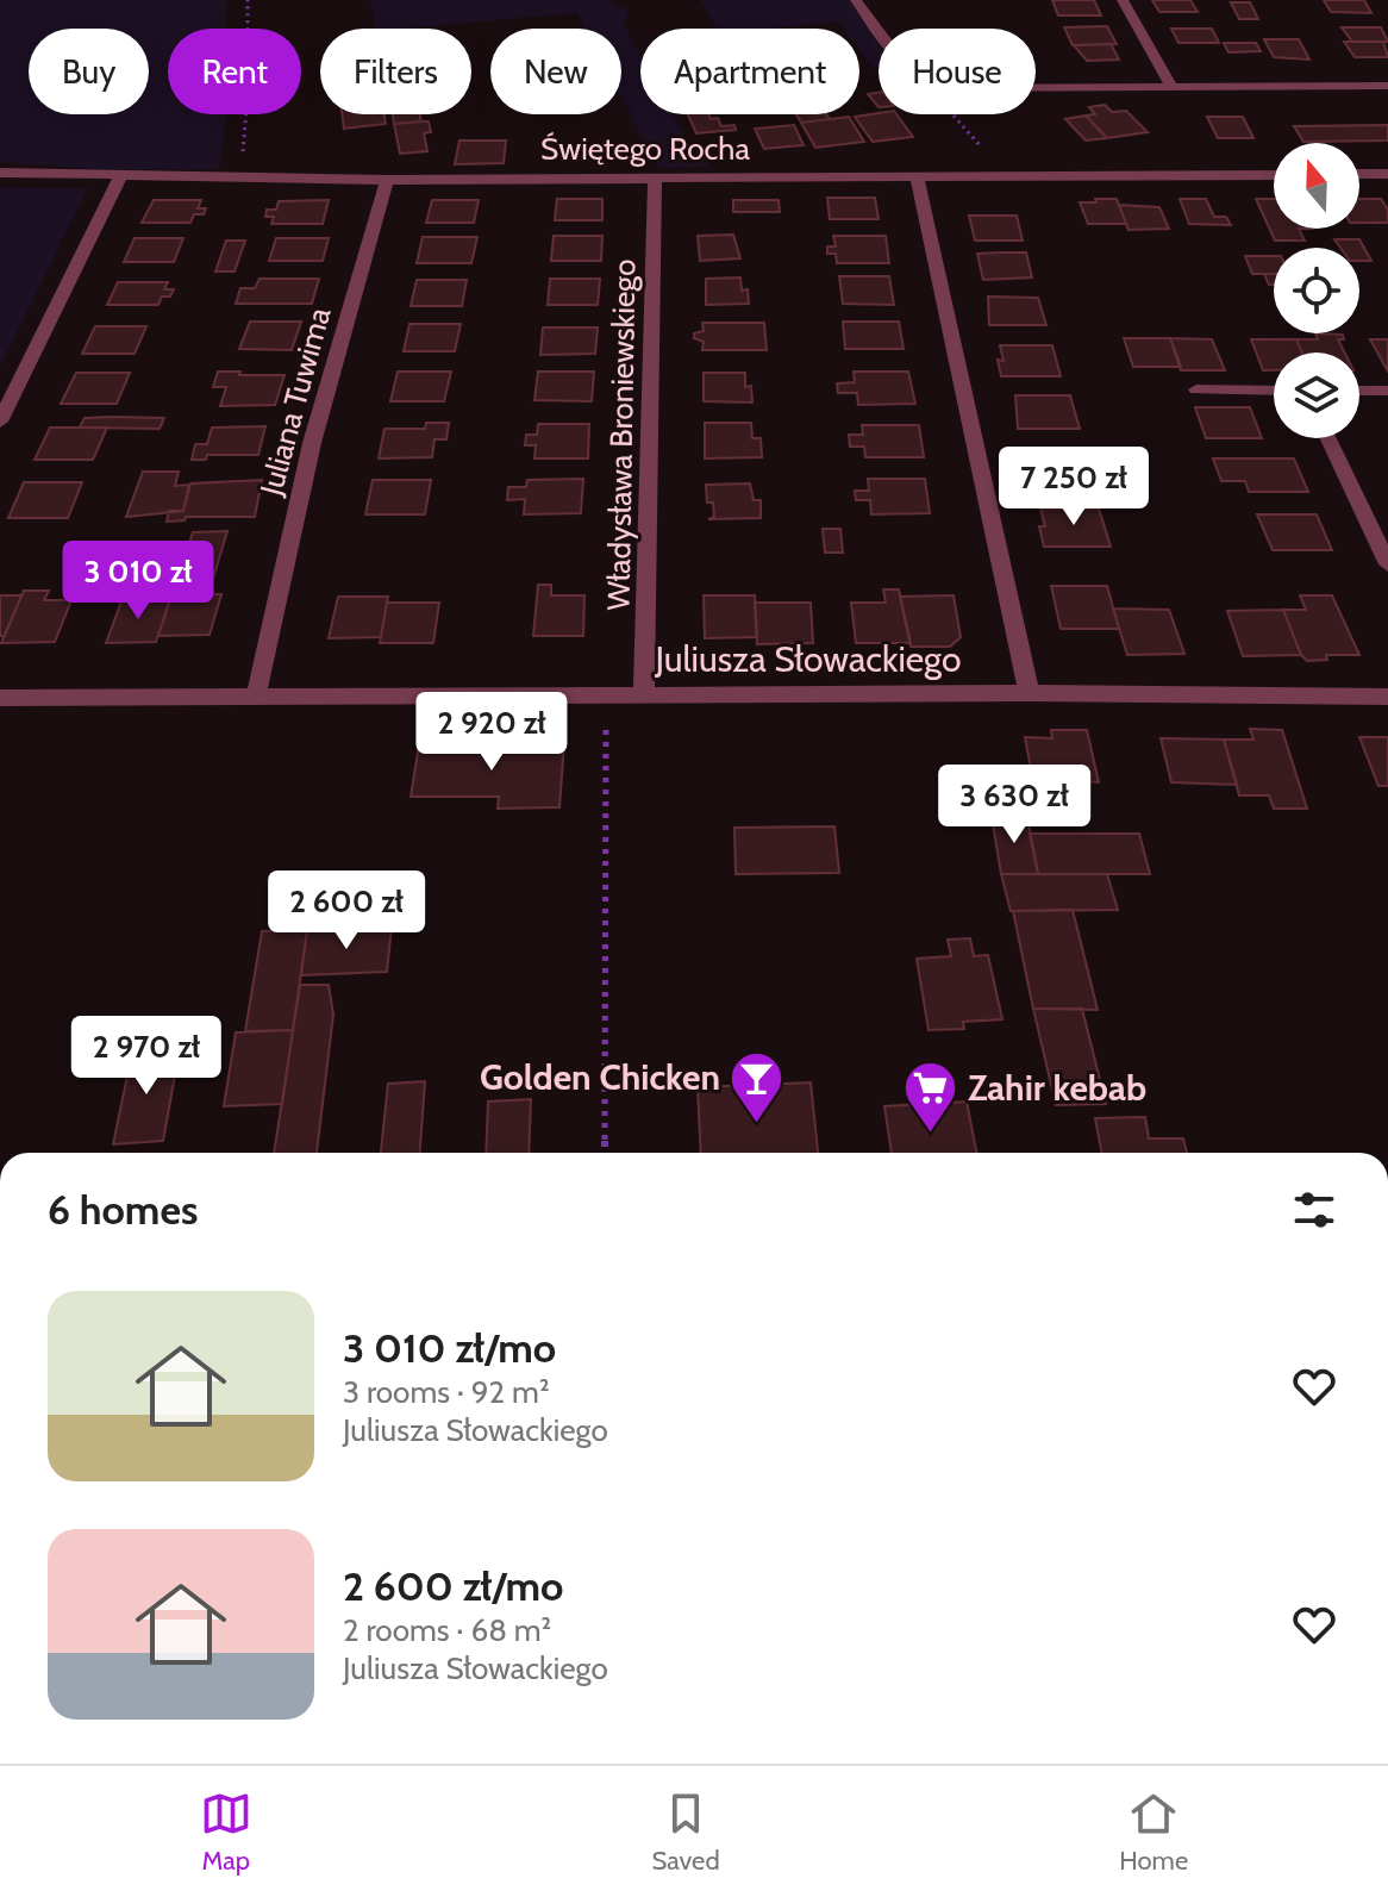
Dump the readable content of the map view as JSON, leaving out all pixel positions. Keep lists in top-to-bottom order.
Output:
{
  "streets": {
    "street": [
      "Świętego Rocha",
      "Juliana Tuwima",
      "Władysława Broniewskiego",
      "Juliusza Słowackiego"
    ]
  },
  "crossings": [
    ["Świętego Rocha", "Juliana Tuwima"],
    ["Świętego Rocha", "Władysława Broniewskiego"],
    ["Juliana Tuwima", "Juliusza Słowackiego"],
    ["Władysława Broniewskiego", "Juliusza Słowackiego"]
  ],
  "places": {
    "bar": ["Golden Chicken"],
    "supermarket": ["Zahir kebab"]
  },
  "north": "top",
  "page": {
    "chip": [
      "Buy",
      "Rent",
      "Filters",
      "New",
      "Apartment",
      "House"
    ],
    "price": [
      "7 250 zł",
      "3 010 zł",
      "2 920 zł",
      "3 630 zł",
      "2 600 zł",
      "2 970 zł"
    ],
    "heading": "6 homes",
    "list": [
      {
        "name": "3 010 zł/mo",
        "note": "3 rooms · 92 m² · Juliusza Słowackiego"
      },
      {
        "name": "2 600 zł/mo",
        "note": "2 rooms · 68 m² · Juliusza Słowackiego"
      }
    ],
    "tabs": ["Map", "Saved", "Home"]
  }
}
